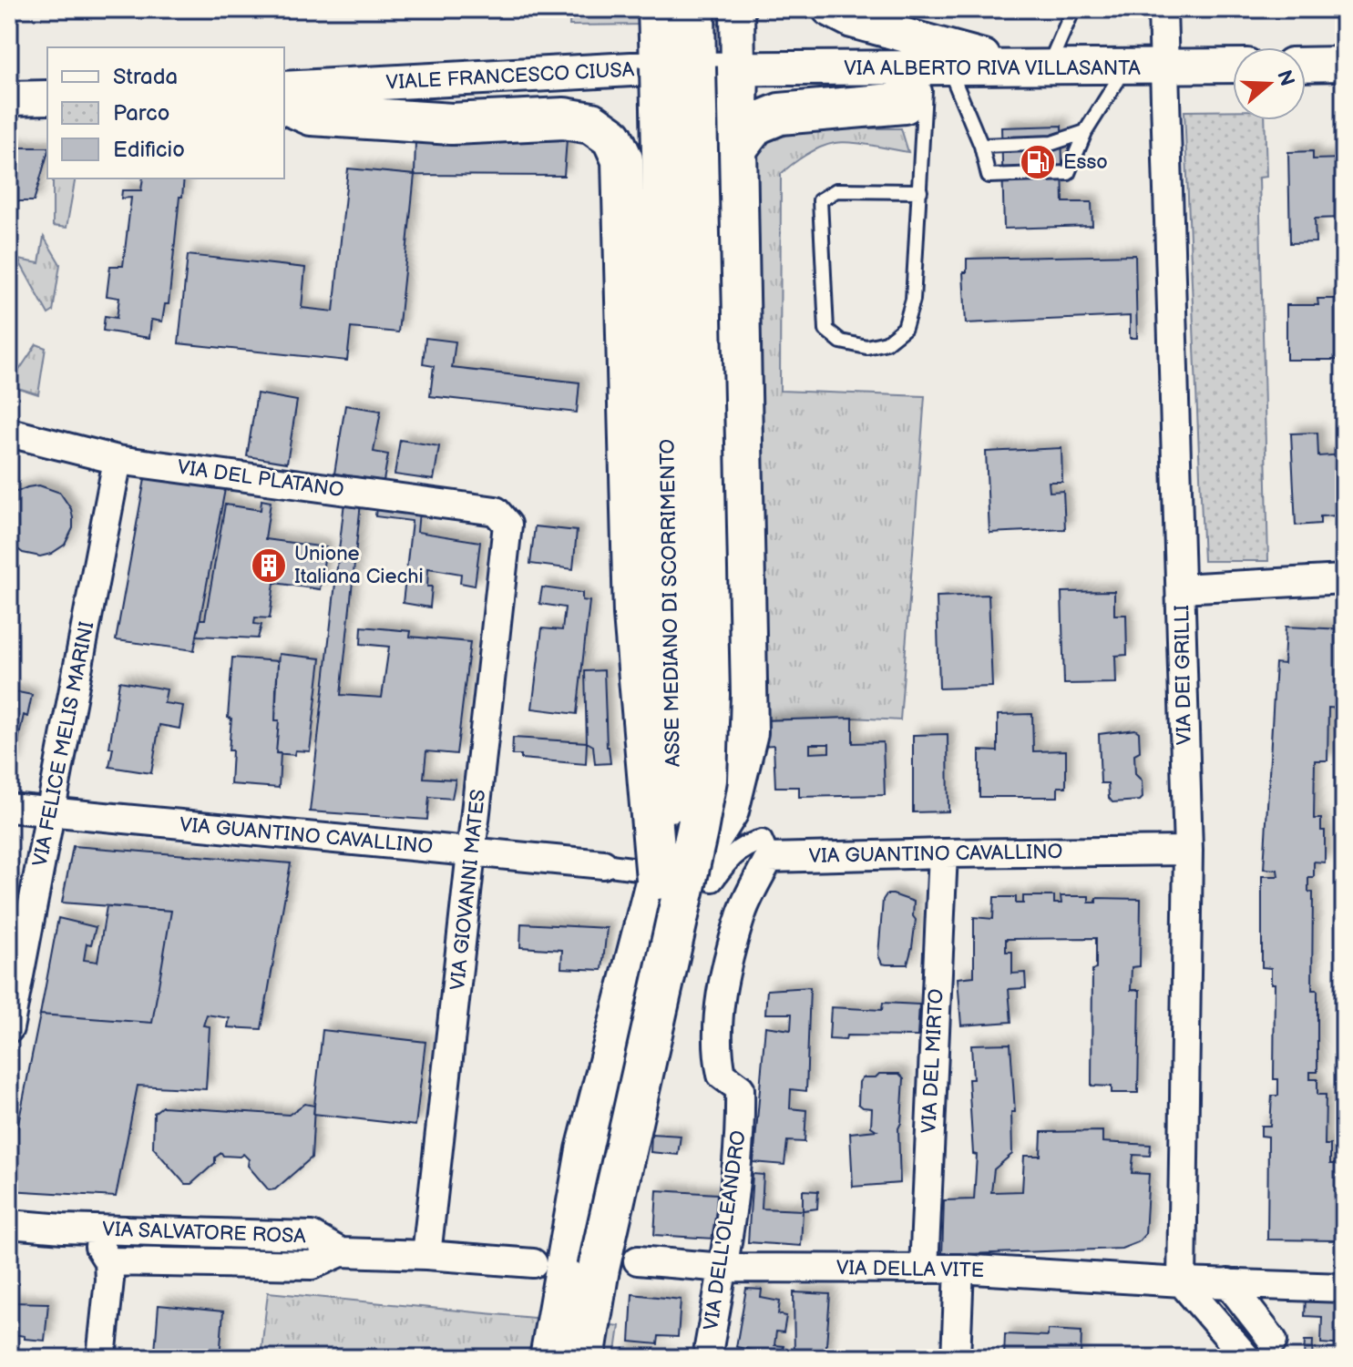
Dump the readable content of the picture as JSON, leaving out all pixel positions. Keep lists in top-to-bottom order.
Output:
{
  "streets": {
    "highway": ["ASSE MEDIANO DI SCORRIMENTO"],
    "street": [
      "VIA ALBERTO RIVA VILLASANTA",
      "VIALE FRANCESCO CIUSA",
      "VIA DEL PLATANO",
      "VIA DEI GRILLI",
      "VIA FELICE MELIS MARINI",
      "VIA GUANTINO CAVALLINO",
      "VIA GIOVANNI MATES",
      "VIA DEL MIRTO",
      "VIA DELL'OLEANDRO",
      "VIA SALVATORE ROSA",
      "VIA DELLA VITE"
    ]
  },
  "crossings": [
    ["VIA ALBERTO RIVA VILLASANTA", "VIALE FRANCESCO CIUSA"],
    ["VIA ALBERTO RIVA VILLASANTA", "VIA DEI GRILLI"],
    ["VIA DEL PLATANO", "VIA FELICE MELIS MARINI"],
    ["VIA DEL PLATANO", "VIA GIOVANNI MATES"],
    ["ASSE MEDIANO DI SCORRIMENTO", "VIA GUANTINO CAVALLINO"],
    ["VIA DEI GRILLI", "VIA GUANTINO CAVALLINO"],
    ["VIA DEI GRILLI", "VIA DELLA VITE"],
    ["VIA FELICE MELIS MARINI", "VIA GUANTINO CAVALLINO"],
    ["VIA GUANTINO CAVALLINO", "VIA GIOVANNI MATES"],
    ["VIA GUANTINO CAVALLINO", "VIA DEL MIRTO"],
    ["VIA GUANTINO CAVALLINO", "VIA DELL'OLEANDRO"],
    ["VIA GIOVANNI MATES", "VIA SALVATORE ROSA"],
    ["VIA DEL MIRTO", "VIA DELLA VITE"],
    ["VIA DELL'OLEANDRO", "VIA DELLA VITE"]
  ],
  "places": {
    "fuel station": ["Esso"],
    "building": ["Unione Italiana Ciechi"]
  },
  "legend": ["Strada", "Parco", "Edificio"],
  "north": "right"
}
